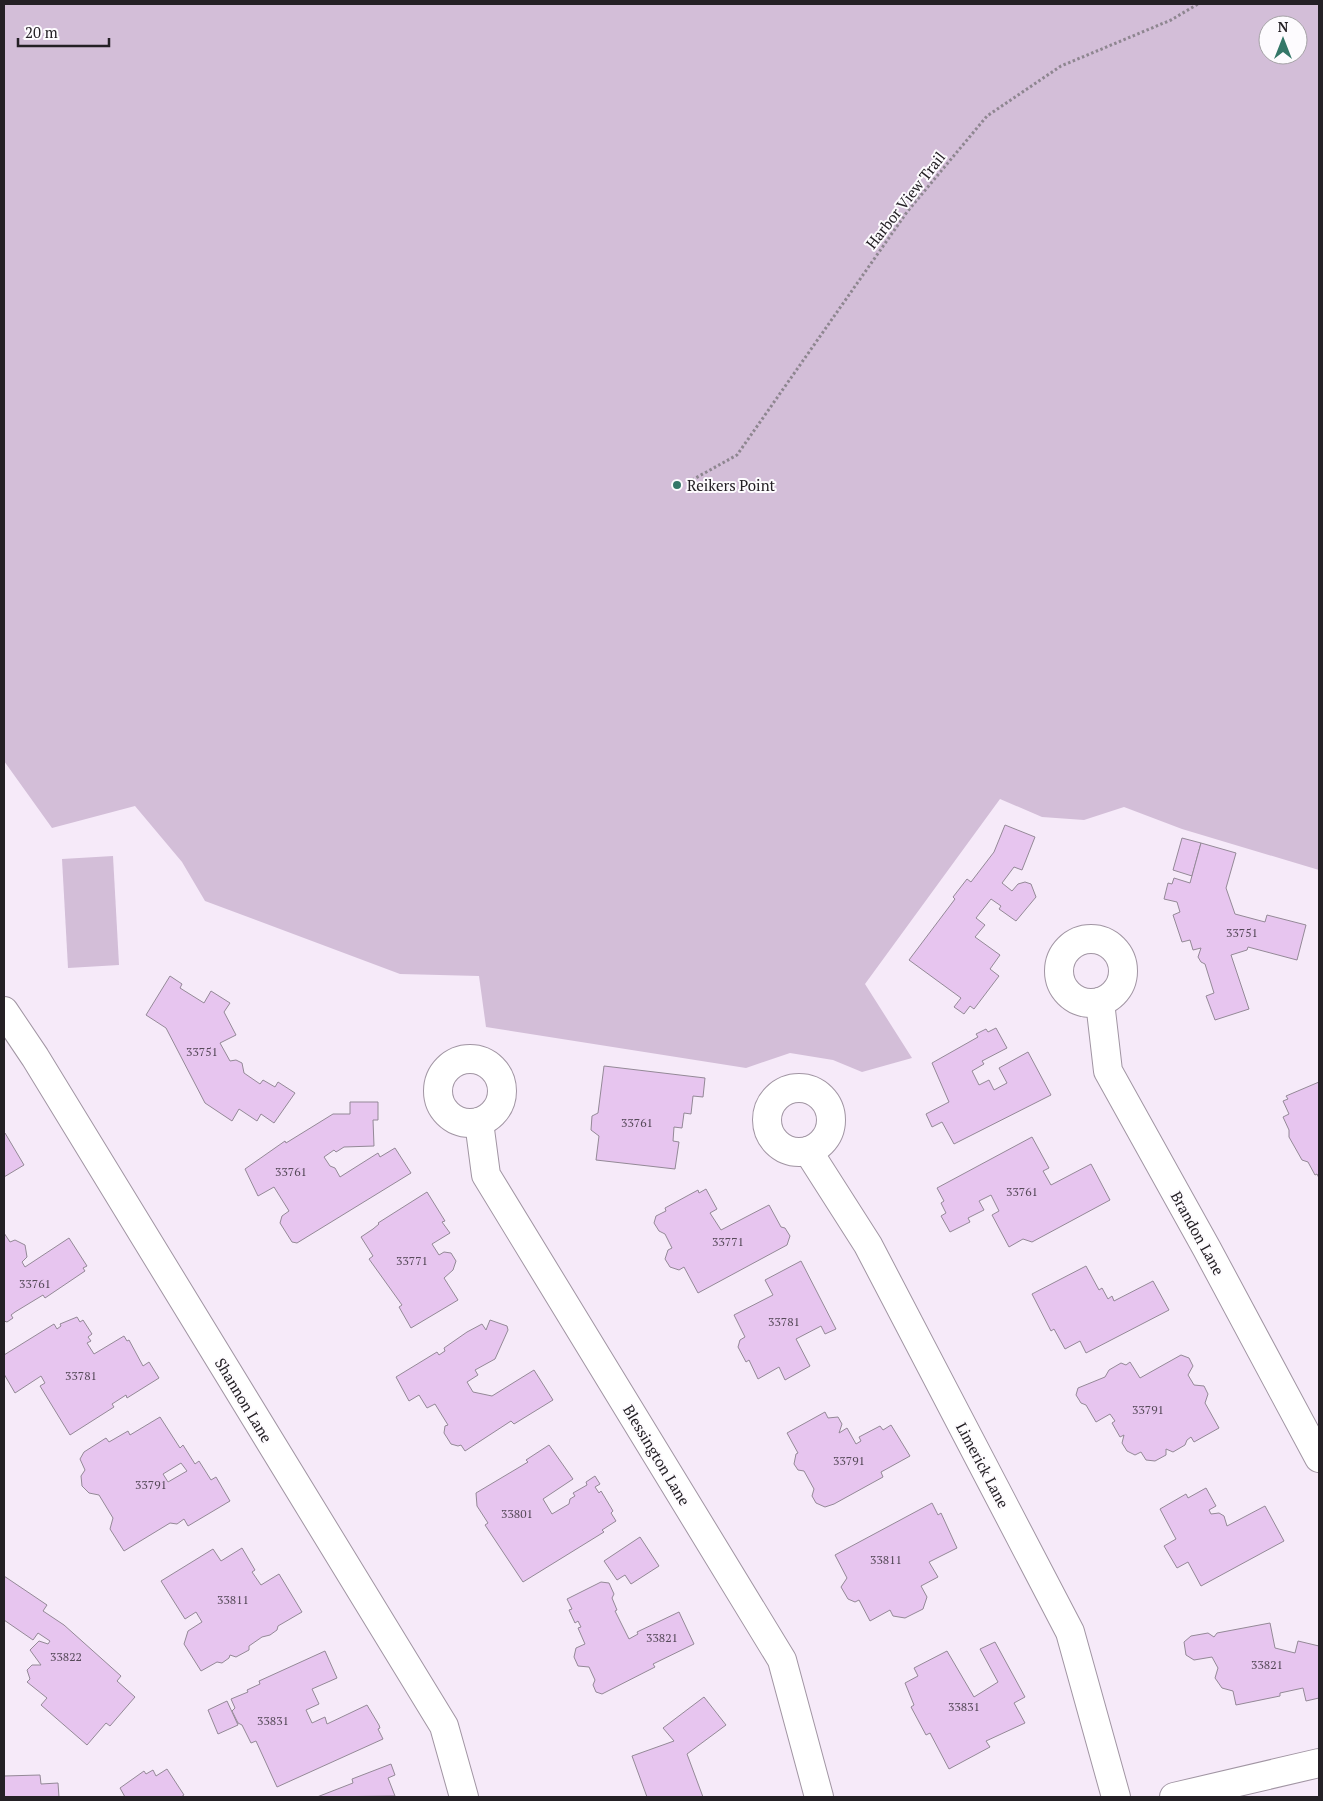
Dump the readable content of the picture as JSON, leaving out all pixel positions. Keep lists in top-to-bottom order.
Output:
{
  "streets": {
    "street": [
      "Brandon Lane",
      "Shannon Lane",
      "Blessington Lane",
      "Limerick Lane"
    ],
    "path": ["Harbor View Trail"]
  },
  "places": ["Reikers Point"],
  "house_numbers": [
    "33751",
    "33751",
    "33761",
    "33761",
    "33761",
    "33771",
    "33771",
    "33761",
    "33781",
    "33781",
    "33791",
    "33791",
    "33791",
    "33801",
    "33811",
    "33811",
    "33821",
    "33822",
    "33821",
    "33831",
    "33831"
  ],
  "scale_bar": "20 m",
  "north": "top"
}
